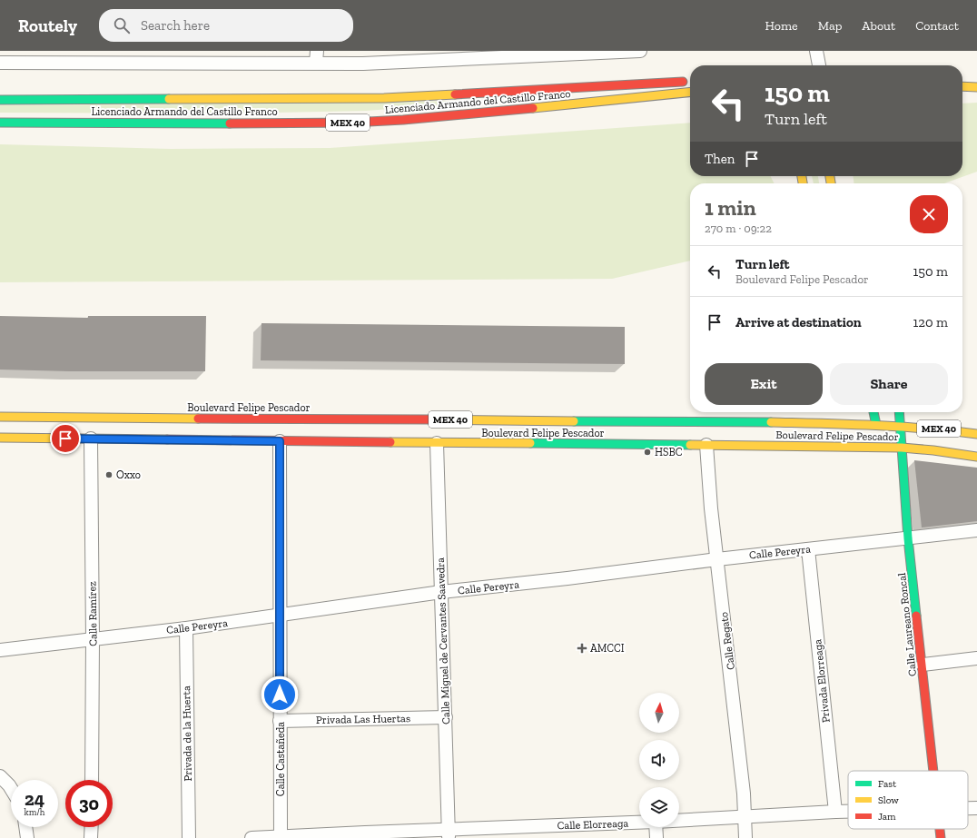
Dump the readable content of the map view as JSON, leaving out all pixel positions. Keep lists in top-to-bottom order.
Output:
{
  "streets": {
    "main road": [
      "Licenciado Armando del Castillo Franco",
      "MEX 40",
      "Boulevard Felipe Pescador",
      "Calle Laureano Roncal"
    ],
    "street": [
      "Calle Pereyra",
      "Calle Ramírez",
      "Calle Miguel de Cervantes Saavedra",
      "Calle Regato",
      "Privada Elorreaga",
      "Privada Las Huertas",
      "Privada de la Huerta",
      "Calle Castañeda",
      "Calle Elorreaga"
    ]
  },
  "crossings": [
    ["Boulevard Felipe Pescador", "Calle Ramírez"],
    ["Boulevard Felipe Pescador", "Calle Laureano Roncal"],
    ["Boulevard Felipe Pescador", "Calle Miguel de Cervantes Saavedra"],
    ["Boulevard Felipe Pescador", "Calle Regato"],
    ["Boulevard Felipe Pescador", "Calle Castañeda"],
    ["Calle Pereyra", "Calle Ramírez"],
    ["Calle Pereyra", "Calle Laureano Roncal"],
    ["Calle Pereyra", "Calle Miguel de Cervantes Saavedra"],
    ["Calle Pereyra", "Calle Regato"],
    ["Calle Pereyra", "Privada Elorreaga"],
    ["Calle Pereyra", "Privada de la Huerta"],
    ["Calle Pereyra", "Calle Castañeda"],
    ["Calle Miguel de Cervantes Saavedra", "Privada Las Huertas"],
    ["Calle Miguel de Cervantes Saavedra", "Calle Elorreaga"],
    ["Calle Regato", "Calle Elorreaga"],
    ["Privada Elorreaga", "Calle Elorreaga"],
    ["Privada Las Huertas", "Calle Castañeda"],
    ["Calle Castañeda", "Calle Elorreaga"]
  ],
  "places": {
    "other": ["HSBC", "Oxxo"],
    "health": ["AMCCI"]
  },
  "legend": ["Fast", "Slow", "Jam"],
  "north": "top",
  "page": {
    "header": "Routely",
    "search": "Search here",
    "nav": [
      "Home",
      "Map",
      "About",
      "Contact"
    ],
    "turn": ["150 m", "Turn left"],
    "then": "Then",
    "heading": ["1 min", "270 m · 09:22"],
    "list": [
      {
        "name": "Turn left",
        "note": "Boulevard Felipe Pescador",
        "value": "150 m"
      },
      {
        "name": "Arrive at destination",
        "value": "120 m"
      }
    ],
    "buttons": ["Exit", "Share"],
    "speed": "24 km/h",
    "limit": "30"
  }
}
